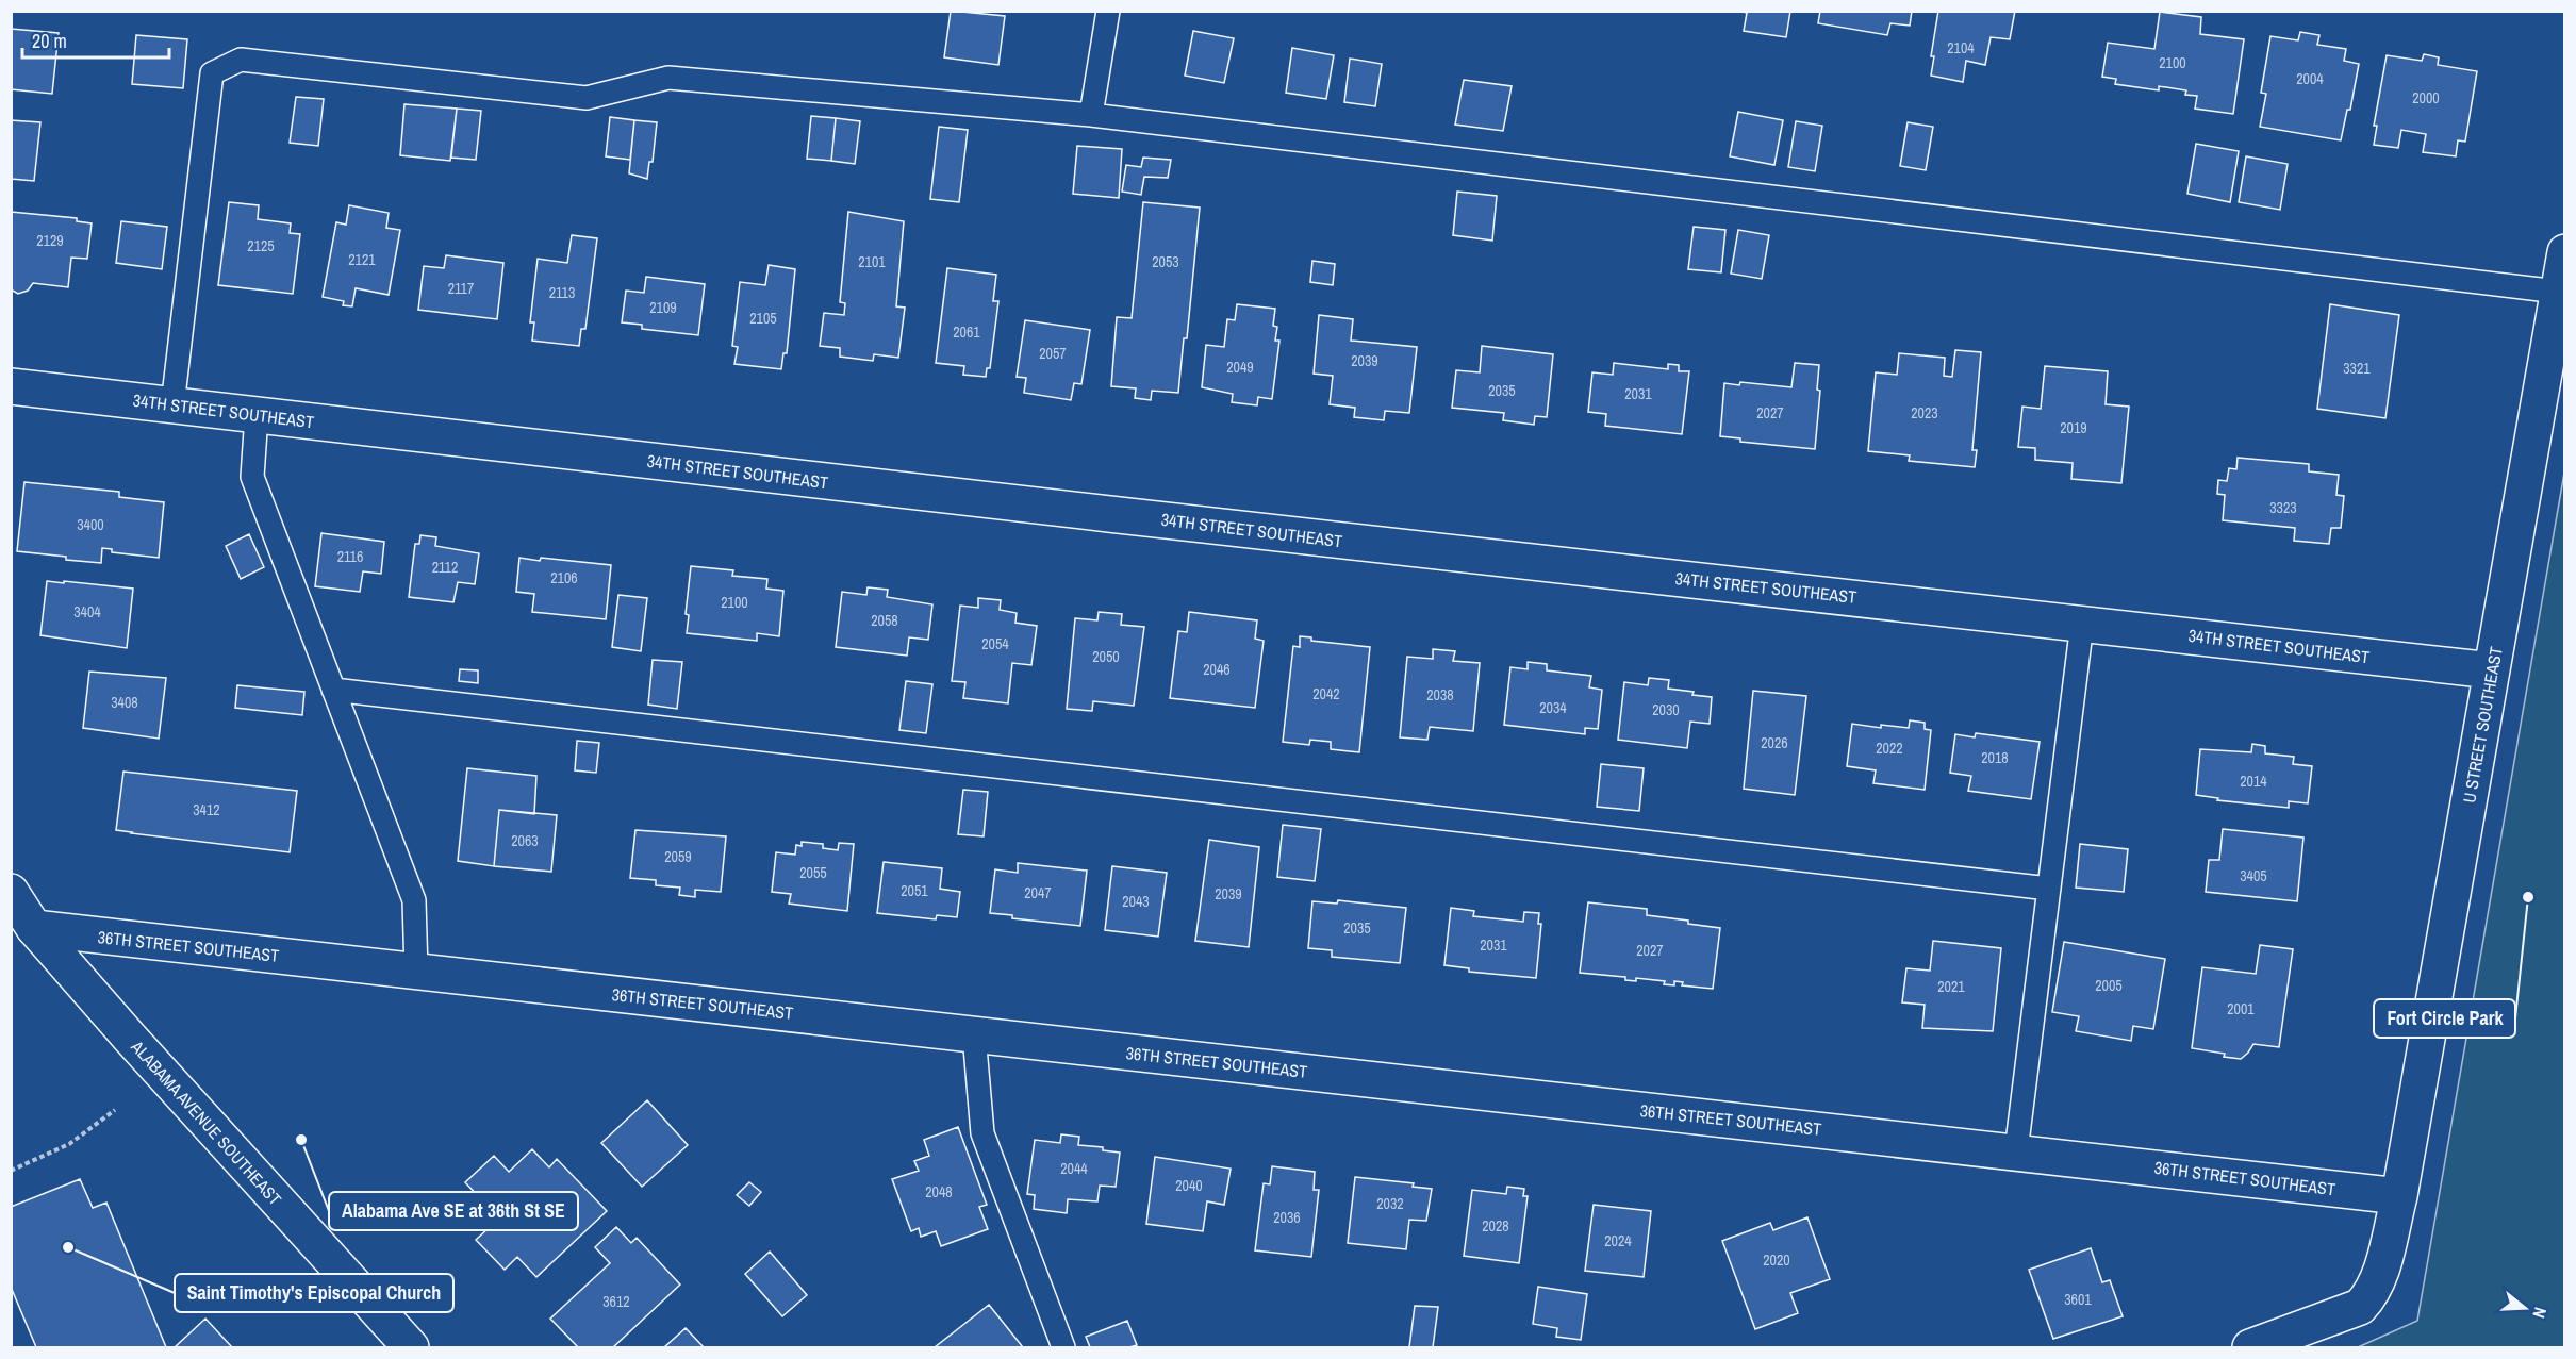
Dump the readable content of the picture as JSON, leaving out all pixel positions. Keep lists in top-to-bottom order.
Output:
{
  "streets": {
    "street": [
      "34TH STREET SOUTHEAST",
      "U STREET SOUTHEAST",
      "36TH STREET SOUTHEAST",
      "ALABAMA AVENUE SOUTHEAST"
    ]
  },
  "crossings": [
    ["34TH STREET SOUTHEAST", "U STREET SOUTHEAST"],
    ["U STREET SOUTHEAST", "36TH STREET SOUTHEAST"],
    ["36TH STREET SOUTHEAST", "ALABAMA AVENUE SOUTHEAST"]
  ],
  "places": ["Fort Circle Park", "Alabama Ave SE at 36th St SE", "Saint Timothy's Episcopal Church"],
  "house_numbers": [
    "2104",
    "2100",
    "2004",
    "2000",
    "2129",
    "2125",
    "2121",
    "2101",
    "2053",
    "2117",
    "2113",
    "2109",
    "2105",
    "2061",
    "2057",
    "2039",
    "2049",
    "3321",
    "2035",
    "2031",
    "2027",
    "2023",
    "2019",
    "3323",
    "3400",
    "2116",
    "2112",
    "2106",
    "2100",
    "3404",
    "2058",
    "2054",
    "2050",
    "2046",
    "2042",
    "2038",
    "3408",
    "2034",
    "2030",
    "2026",
    "2022",
    "2018",
    "2014",
    "3412",
    "2063",
    "2059",
    "2055",
    "3405",
    "2051",
    "2047",
    "2039",
    "2043",
    "2035",
    "2031",
    "2027",
    "2005",
    "2021",
    "2001",
    "2044",
    "2040",
    "2048",
    "2032",
    "2036",
    "2028",
    "2024",
    "2020",
    "3601",
    "3612"
  ],
  "scale_bar": "20 m",
  "north": "right"
}
